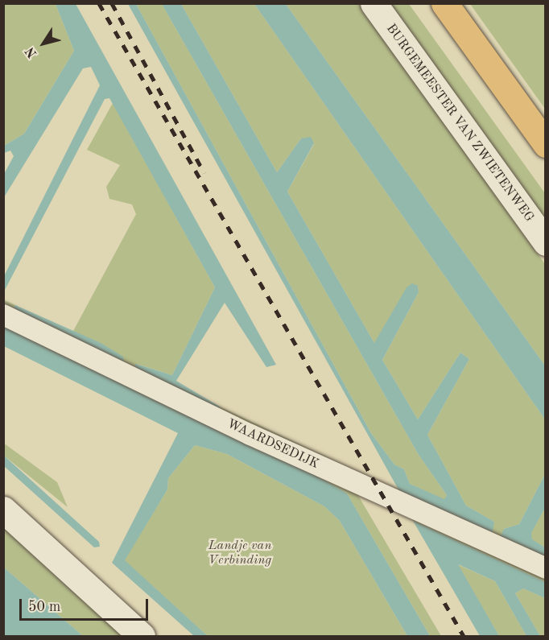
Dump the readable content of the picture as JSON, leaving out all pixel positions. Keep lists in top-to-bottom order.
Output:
{
  "streets": {
    "main road": ["BURGEMEESTER VAN ZWIETENWEG"],
    "street": ["WAARDSEDIJK"]
  },
  "parks": ["Landje van Verbinding"],
  "scale_bar": "50 m",
  "north": "bottom left"
}
